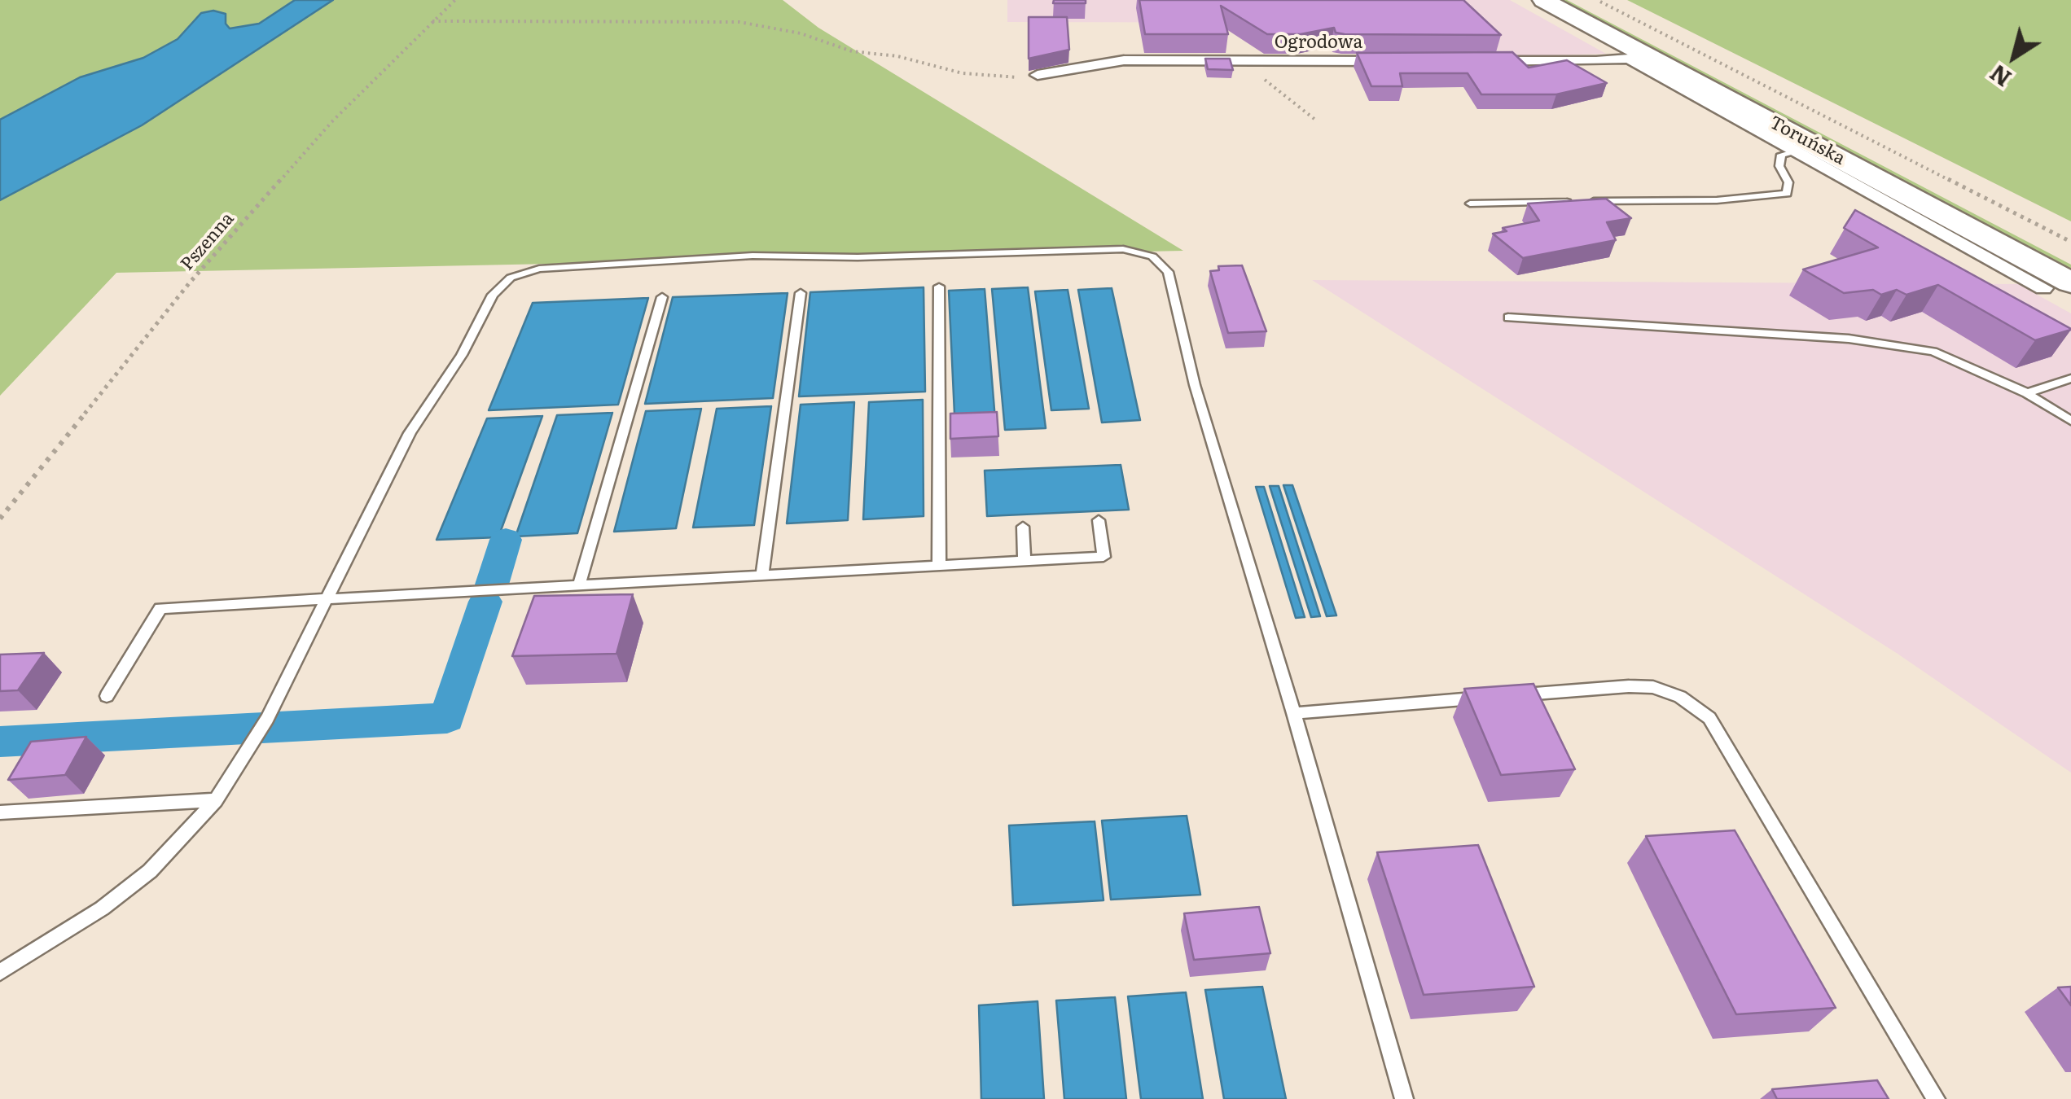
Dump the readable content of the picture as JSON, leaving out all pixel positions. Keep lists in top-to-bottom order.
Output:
{
  "streets": {
    "main road": ["Toruńska"],
    "street": ["Ogrodowa"],
    "path": ["Pszenna"]
  },
  "north": "bottom left"
}
